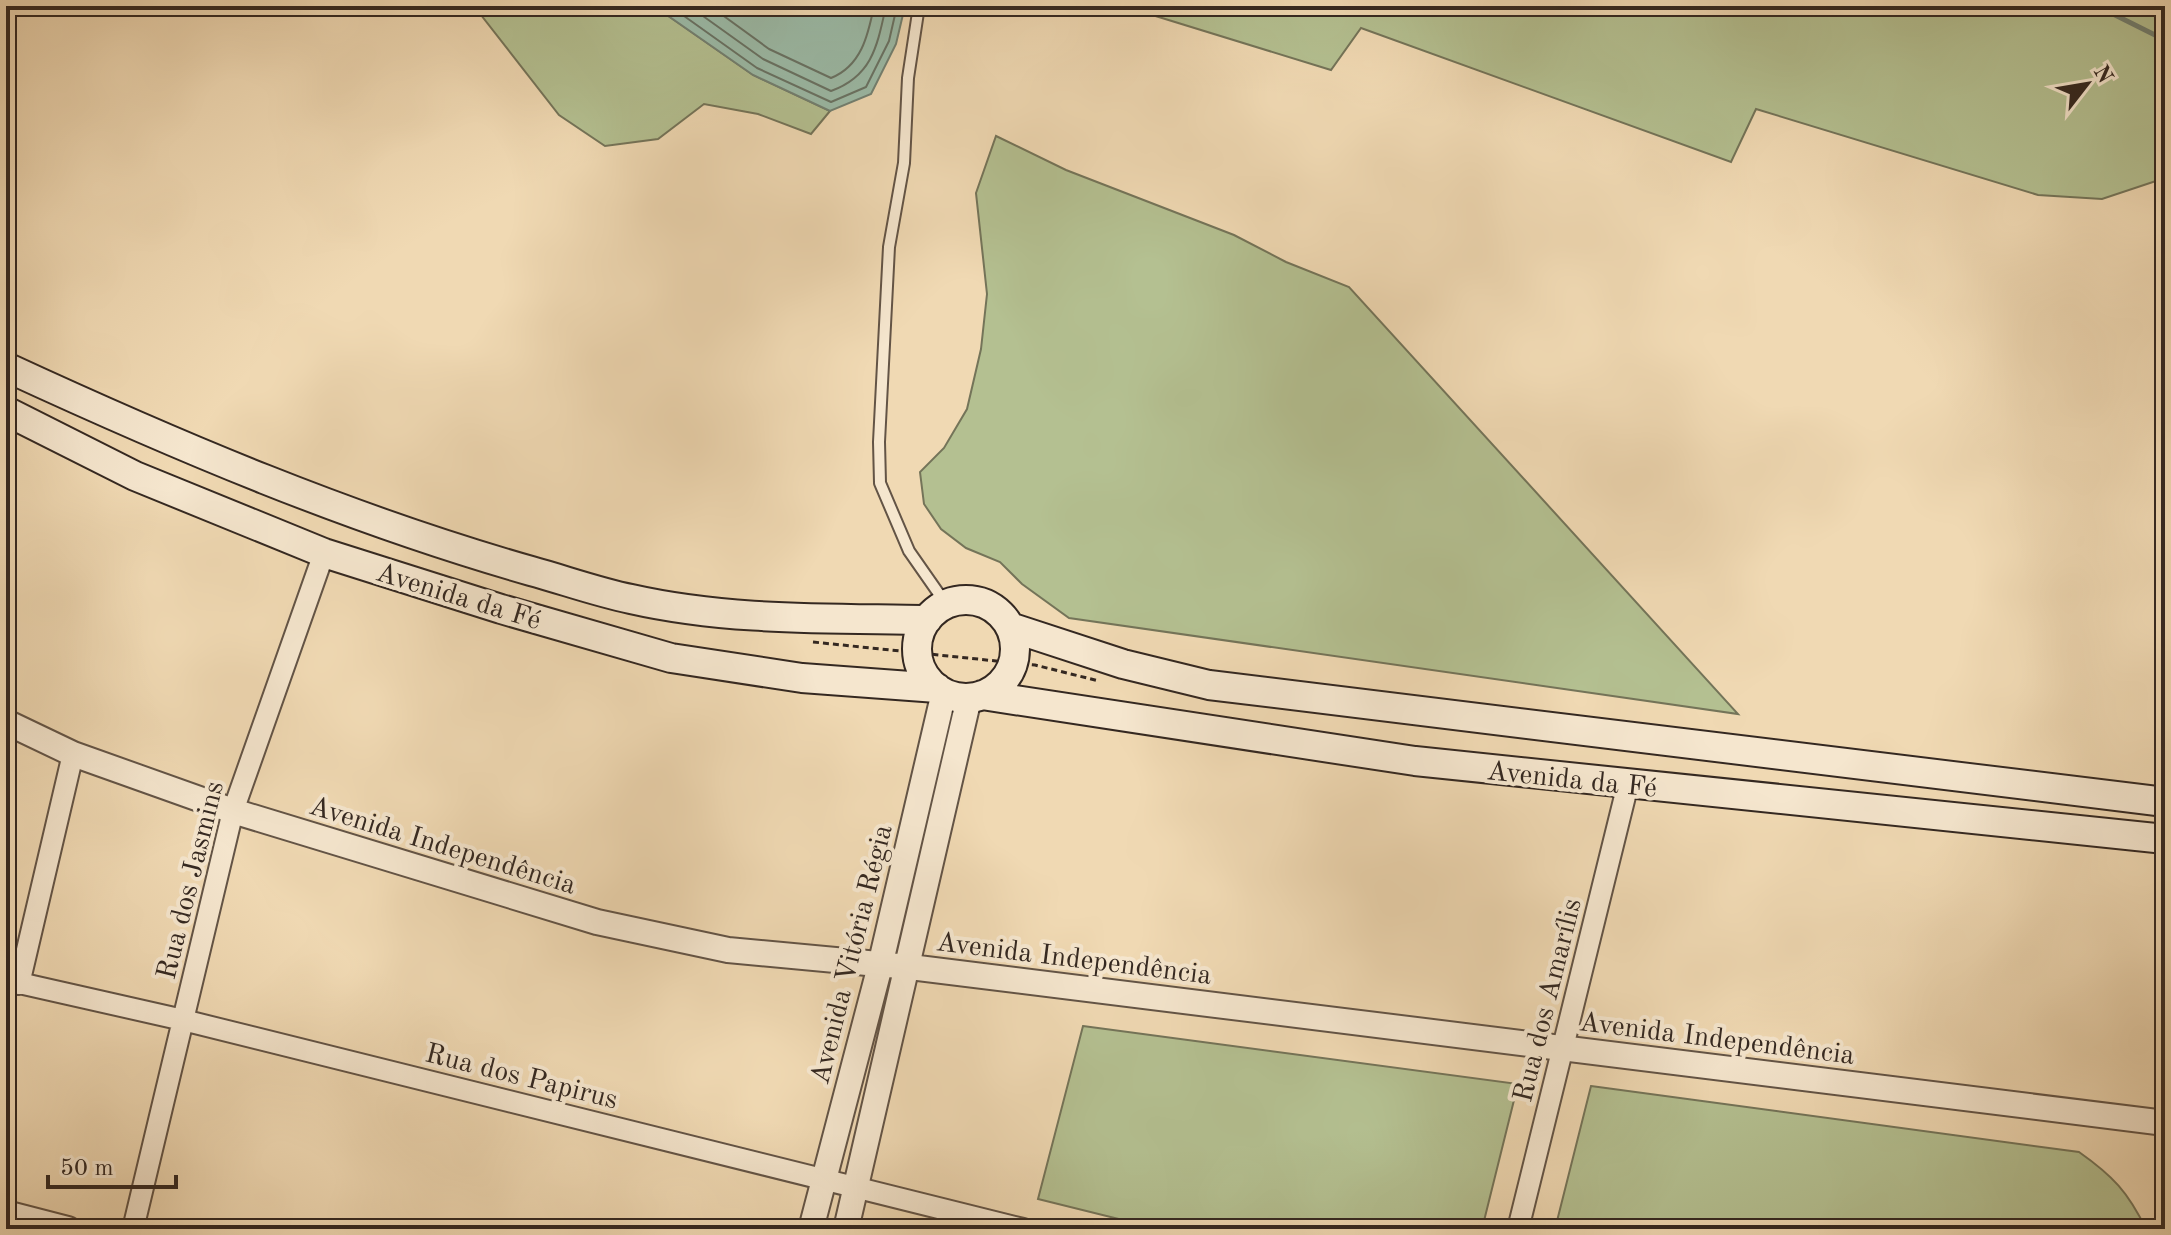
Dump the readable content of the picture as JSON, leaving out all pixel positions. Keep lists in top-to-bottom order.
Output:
{
  "streets": {
    "main road": ["Avenida da Fé"],
    "street": [
      "Avenida Independência",
      "Rua dos Jasmins",
      "Avenida Vitória Régia",
      "Rua dos Amarílis",
      "Rua dos Papirus"
    ]
  },
  "crossings": [
    ["Avenida da Fé", "Rua dos Jasmins"],
    ["Avenida da Fé", "Avenida Vitória Régia"],
    ["Avenida da Fé", "Rua dos Amarílis"],
    ["Avenida Independência", "Rua dos Jasmins"],
    ["Avenida Independência", "Avenida Vitória Régia"],
    ["Avenida Independência", "Rua dos Amarílis"],
    ["Rua dos Jasmins", "Rua dos Papirus"],
    ["Avenida Vitória Régia", "Rua dos Papirus"]
  ],
  "scale_bar": "50 m",
  "north": "top right"
}
